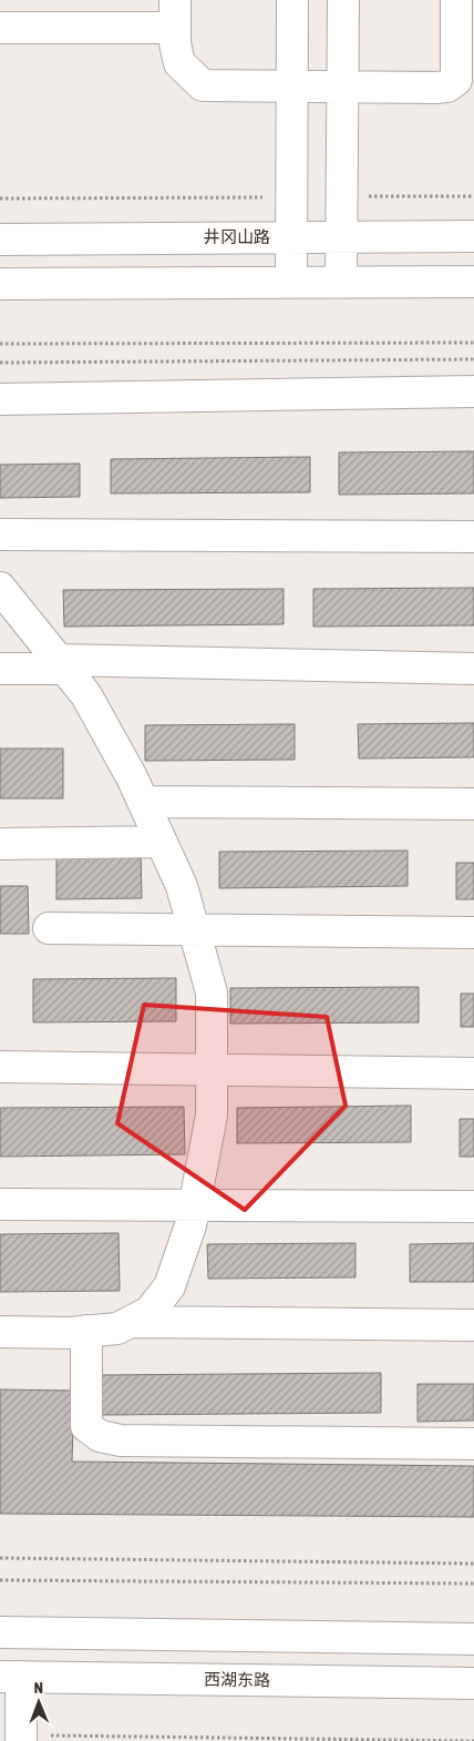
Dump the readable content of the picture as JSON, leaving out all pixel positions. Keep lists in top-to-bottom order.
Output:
{
  "streets": {
    "street": ["井冈山路", "西湖东路"]
  },
  "north": "top"
}
